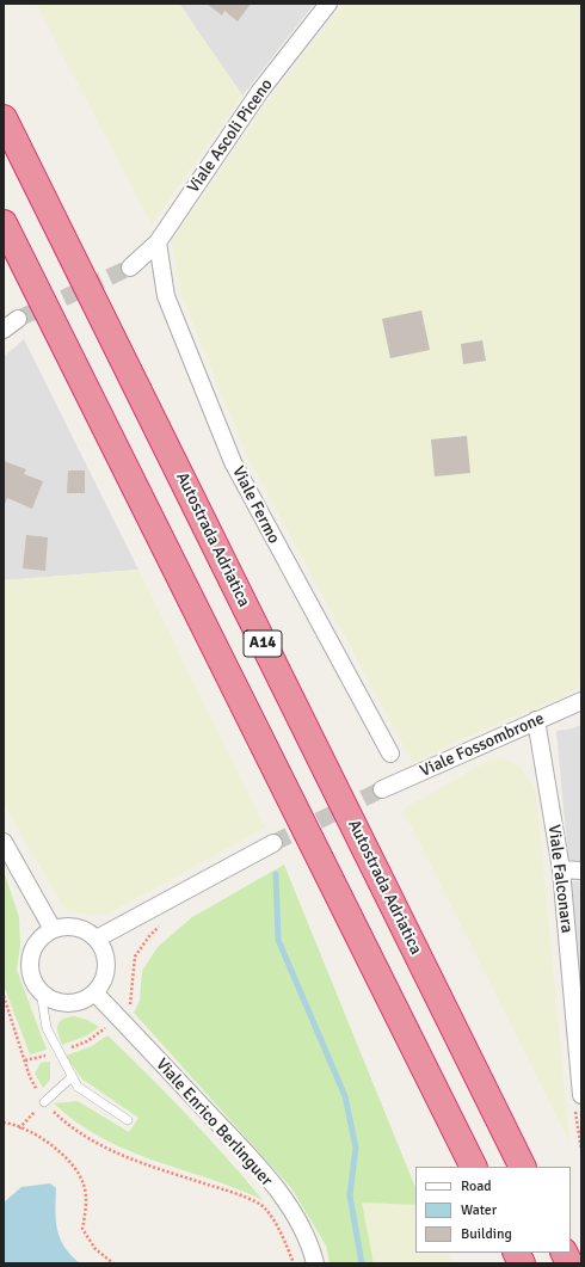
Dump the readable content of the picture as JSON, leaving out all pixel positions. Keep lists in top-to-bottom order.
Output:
{
  "streets": {
    "highway": ["Autostrada Adriatica", "A14"],
    "street": [
      "Viale Ascoli Piceno",
      "Viale Fermo",
      "Viale Fossombrone",
      "Viale Falconara",
      "Viale Enrico Berlinguer"
    ]
  },
  "crossings": [
    ["Viale Ascoli Piceno", "Viale Fermo"],
    ["Viale Fossombrone", "Viale Falconara"]
  ],
  "legend": ["Road", "Water", "Building"]
}
